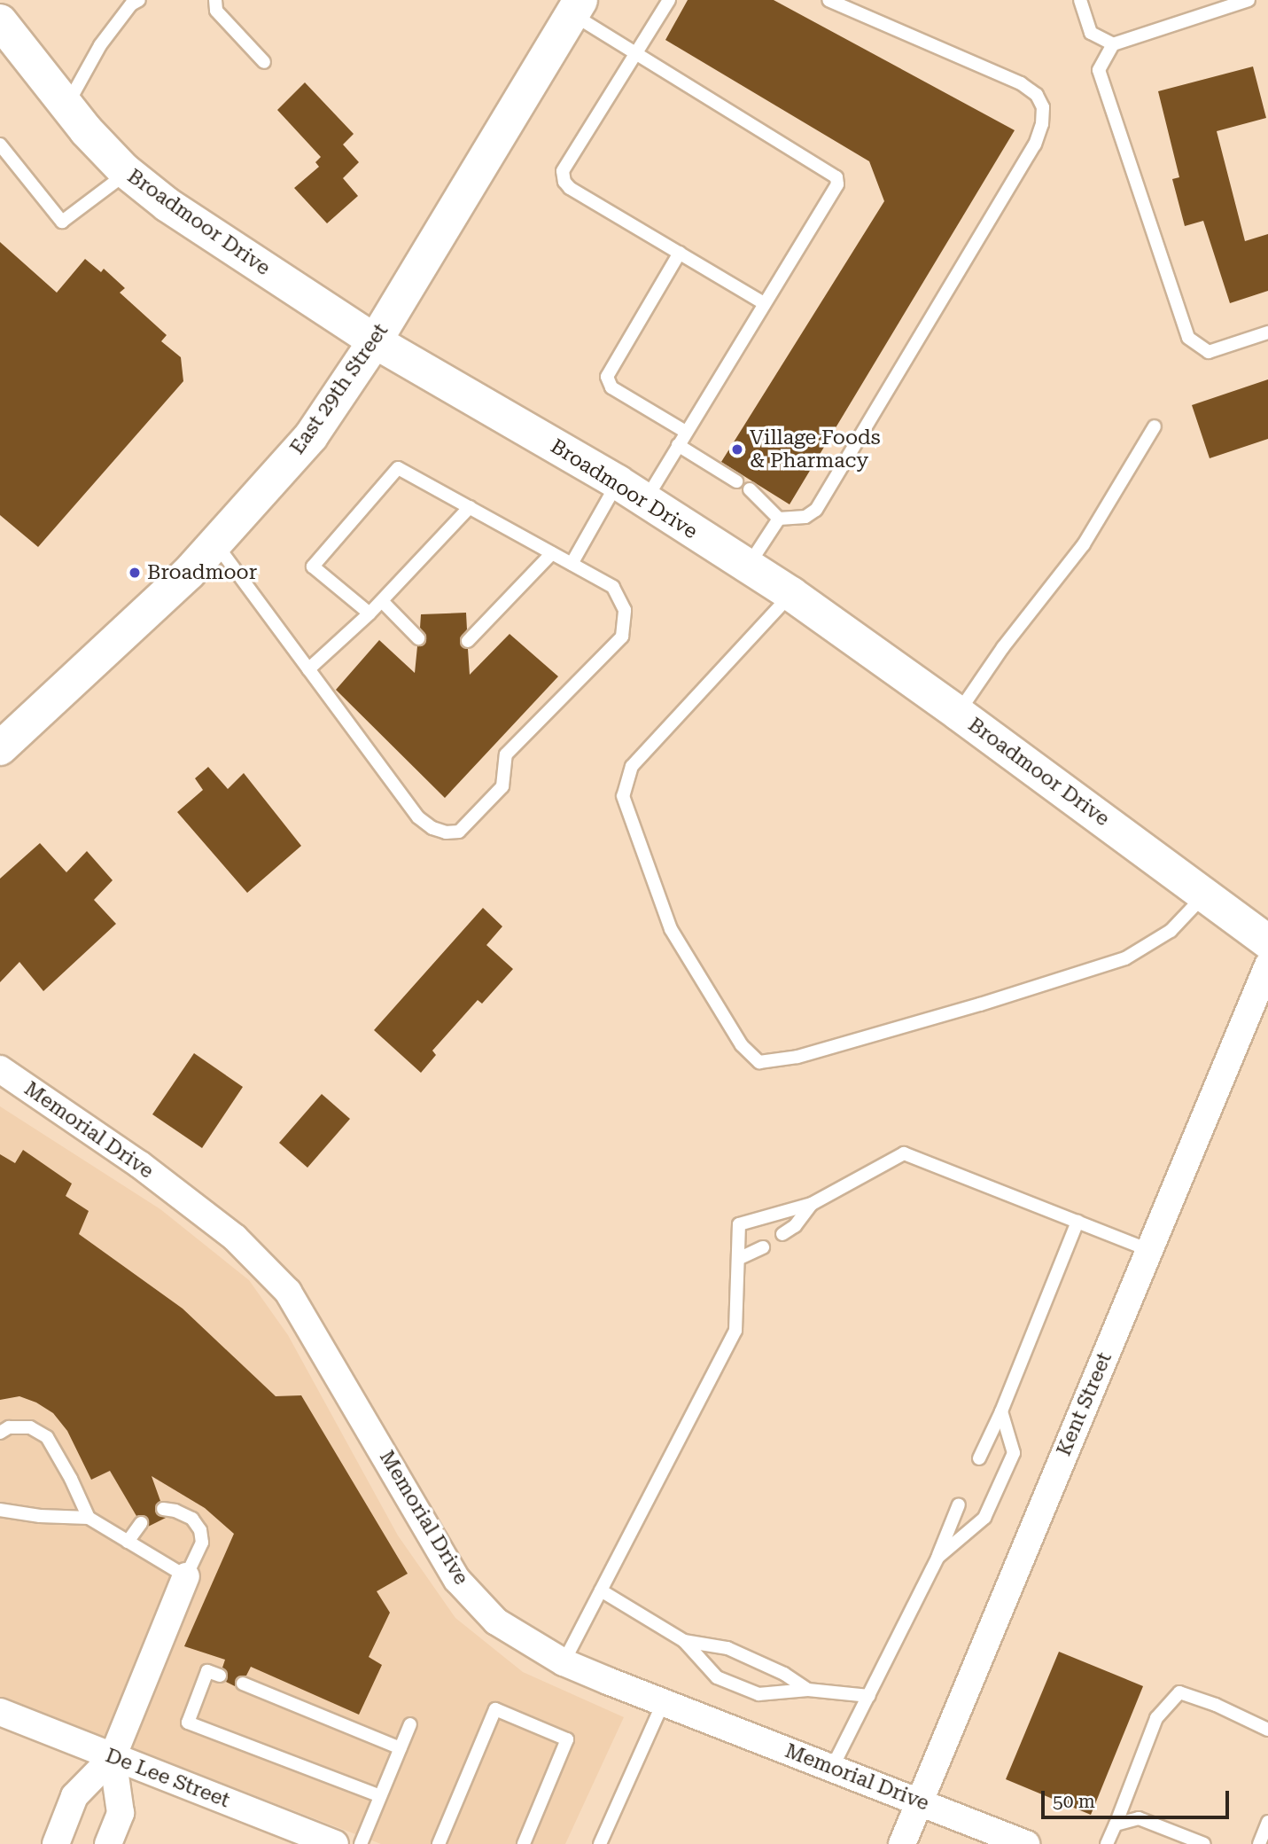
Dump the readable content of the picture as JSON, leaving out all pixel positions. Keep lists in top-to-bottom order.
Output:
{
  "streets": {
    "street": [
      "Broadmoor Drive",
      "East 29th Street",
      "Memorial Drive",
      "Kent Street",
      "De Lee Street"
    ]
  },
  "crossings": [
    ["Broadmoor Drive", "East 29th Street"],
    ["Memorial Drive", "Kent Street"]
  ],
  "places": ["Village Foods & Pharmacy", "Broadmoor"],
  "scale_bar": "50 m"
}
